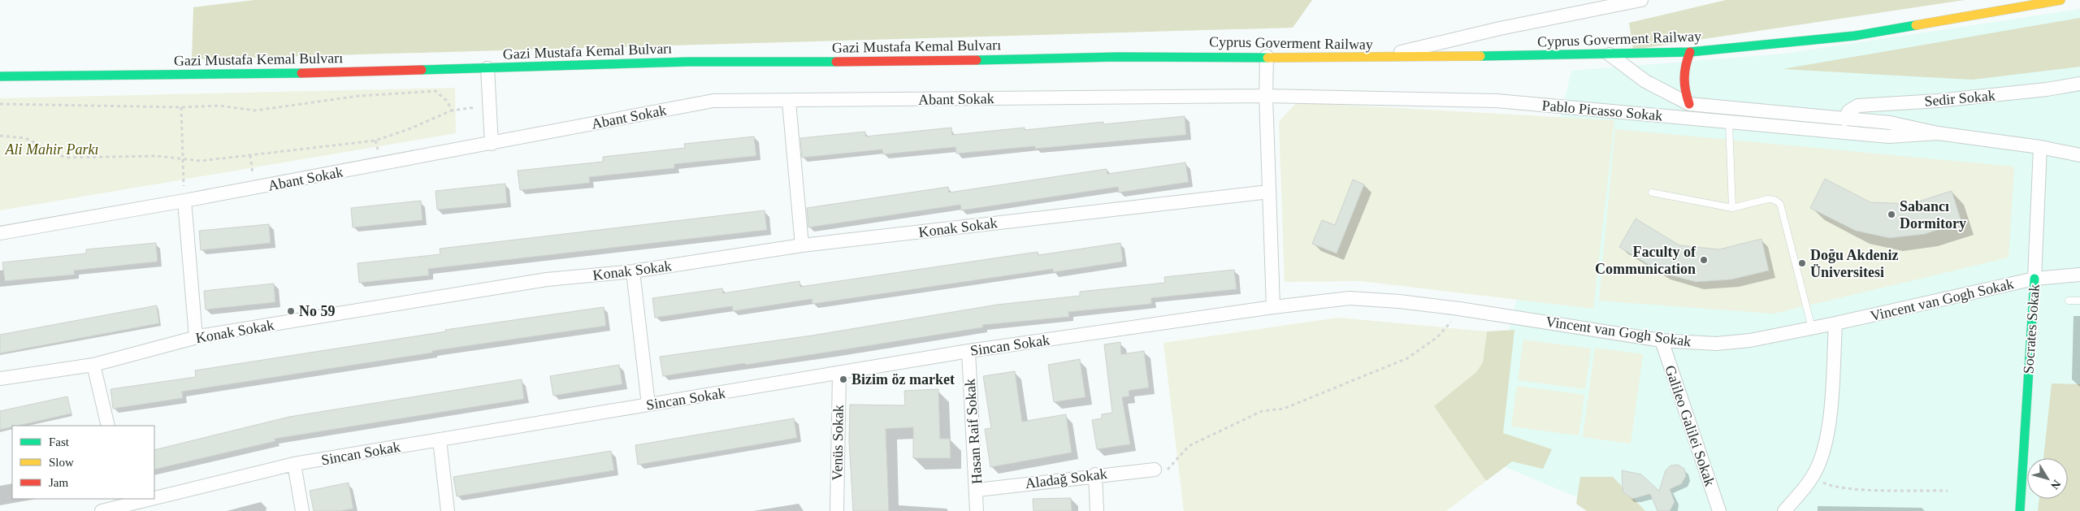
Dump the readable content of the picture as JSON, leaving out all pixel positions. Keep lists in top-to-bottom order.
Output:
{
  "streets": {
    "main road": ["Cyprus Goverment Railway", "Gazi Mustafa Kemal Bulvarı", "Socrates Sokak"],
    "street": [
      "Sedir Sokak",
      "Abant Sokak",
      "Pablo Picasso Sokak",
      "Konak Sokak",
      "Vincent van Gogh Sokak",
      "Sincan Sokak",
      "Galileo Galilei Sokak",
      "Hasan Raif Sokak",
      "Venüs Sokak",
      "Aladağ Sokak"
    ]
  },
  "crossings": [
    ["Cyprus Goverment Railway", "Gazi Mustafa Kemal Bulvarı"],
    ["Cyprus Goverment Railway", "Pablo Picasso Sokak"],
    ["Sedir Sokak", "Pablo Picasso Sokak"],
    ["Abant Sokak", "Pablo Picasso Sokak"],
    ["Pablo Picasso Sokak", "Socrates Sokak"],
    ["Vincent van Gogh Sokak", "Socrates Sokak"],
    ["Vincent van Gogh Sokak", "Sincan Sokak"],
    ["Vincent van Gogh Sokak", "Galileo Galilei Sokak"],
    ["Sincan Sokak", "Hasan Raif Sokak"],
    ["Sincan Sokak", "Venüs Sokak"],
    ["Hasan Raif Sokak", "Aladağ Sokak"]
  ],
  "parks": ["Ali Mahir Parkı"],
  "places": [
    "Sabancı Dormitory",
    "Faculty of Communication",
    "Doğu Akdeniz Üniversitesi",
    "No 59",
    "Bizim öz market"
  ],
  "legend": ["Fast", "Slow", "Jam"],
  "north": "bottom right"
}
